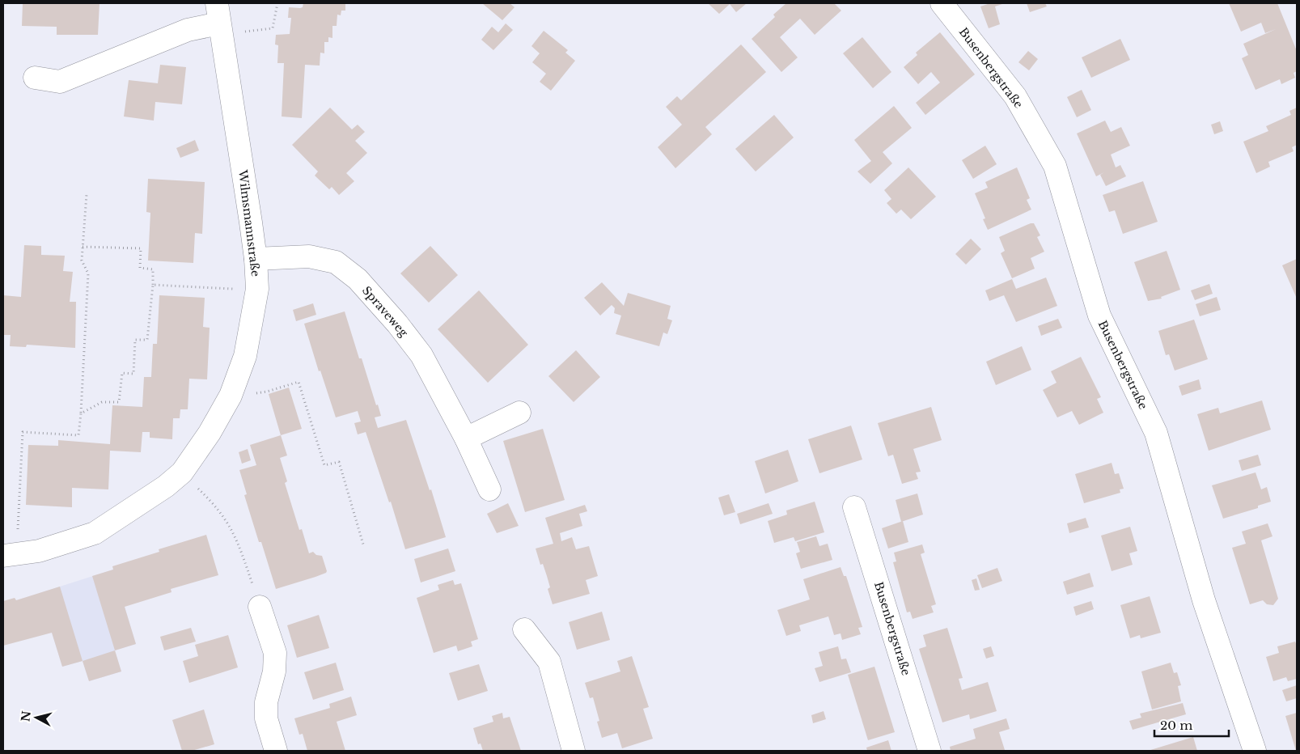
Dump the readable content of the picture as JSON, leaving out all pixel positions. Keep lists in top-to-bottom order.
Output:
{
  "streets": {
    "street": ["Busenbergstraße", "Wilmsmannstraße", "Spraveweg"]
  },
  "crossings": [
    ["Wilmsmannstraße", "Spraveweg"]
  ],
  "scale_bar": "20 m",
  "north": "left"
}
